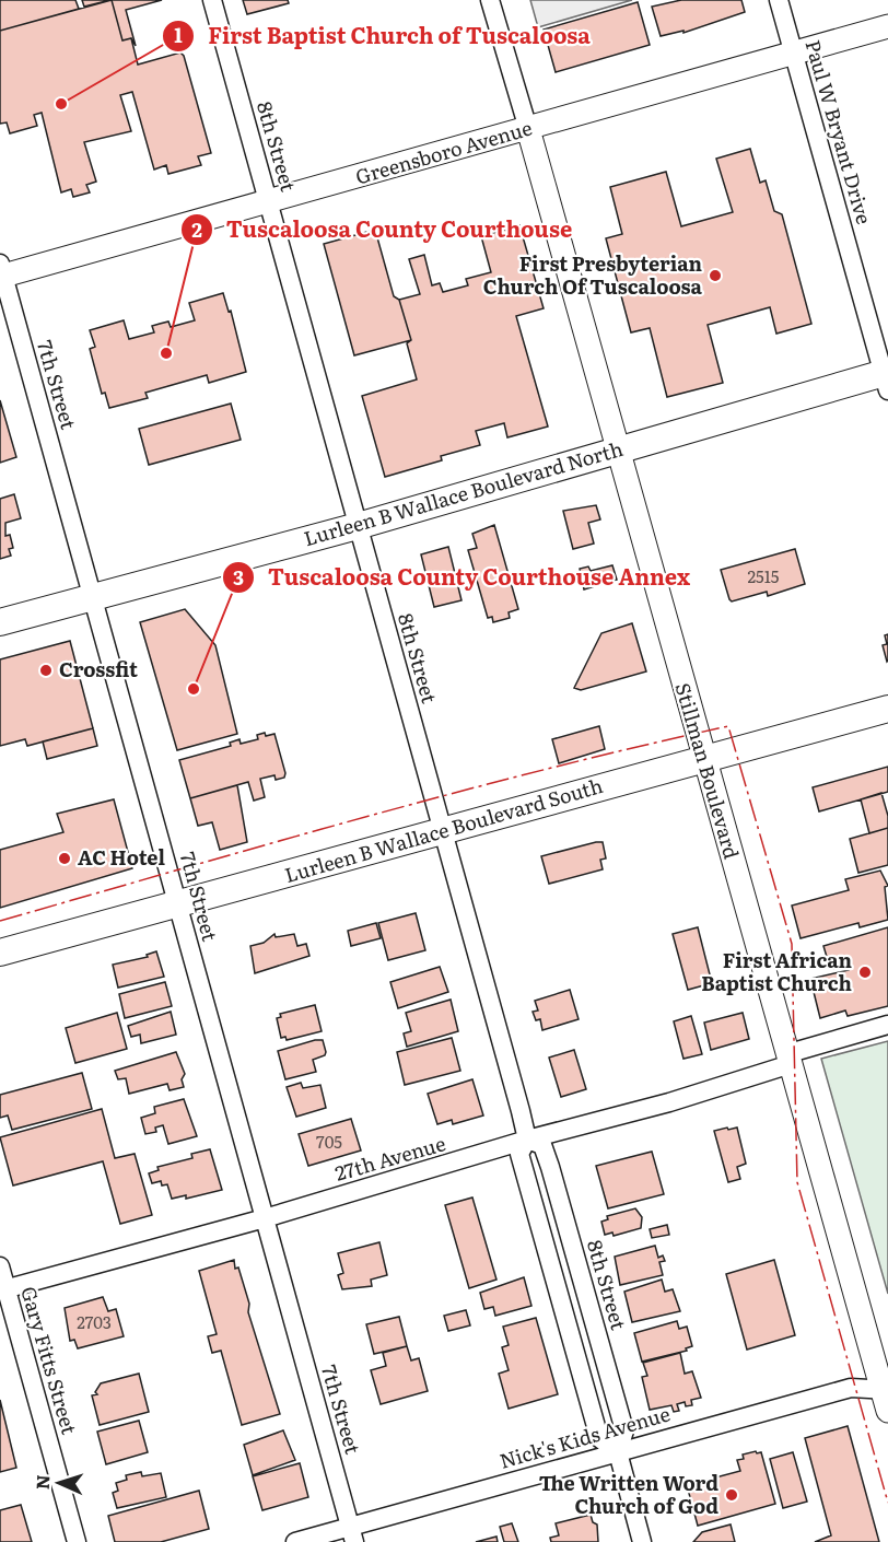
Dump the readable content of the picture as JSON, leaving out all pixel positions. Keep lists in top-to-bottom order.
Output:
{
  "streets": {
    "highway": ["Lurleen B Wallace Boulevard North", "Lurleen B Wallace Boulevard South"],
    "main road": ["Greensboro Avenue", "Stillman Boulevard"],
    "street": [
      "Paul W Bryant Drive",
      "8th Street",
      "7th Street",
      "27th Avenue",
      "Gary Fitts Street",
      "Nick's Kids Avenue"
    ]
  },
  "crossings": [
    ["Paul W Bryant Drive", "Greensboro Avenue"],
    ["Paul W Bryant Drive", "Lurleen B Wallace Boulevard North"],
    ["8th Street", "Greensboro Avenue"],
    ["8th Street", "Lurleen B Wallace Boulevard North"],
    ["8th Street", "Lurleen B Wallace Boulevard South"],
    ["8th Street", "27th Avenue"],
    ["8th Street", "Nick's Kids Avenue"],
    ["Greensboro Avenue", "7th Street"],
    ["Greensboro Avenue", "Stillman Boulevard"],
    ["7th Street", "Lurleen B Wallace Boulevard North"],
    ["7th Street", "Lurleen B Wallace Boulevard South"],
    ["7th Street", "27th Avenue"],
    ["7th Street", "Nick's Kids Avenue"],
    ["Lurleen B Wallace Boulevard North", "Stillman Boulevard"],
    ["Stillman Boulevard", "Lurleen B Wallace Boulevard South"],
    ["Stillman Boulevard", "27th Avenue"],
    ["Stillman Boulevard", "Nick's Kids Avenue"],
    ["27th Avenue", "Gary Fitts Street"]
  ],
  "places": [
    "First Baptist Church of Tuscaloosa",
    "First Presbyterian Church Of Tuscaloosa",
    "Tuscaloosa County Courthouse",
    "Crossfit",
    "Tuscaloosa County Courthouse Annex",
    "AC Hotel",
    "First African Baptist Church",
    "The Written Word Church of God"
  ],
  "house_numbers": ["2515", "705", "2703"],
  "north": "left"
}
